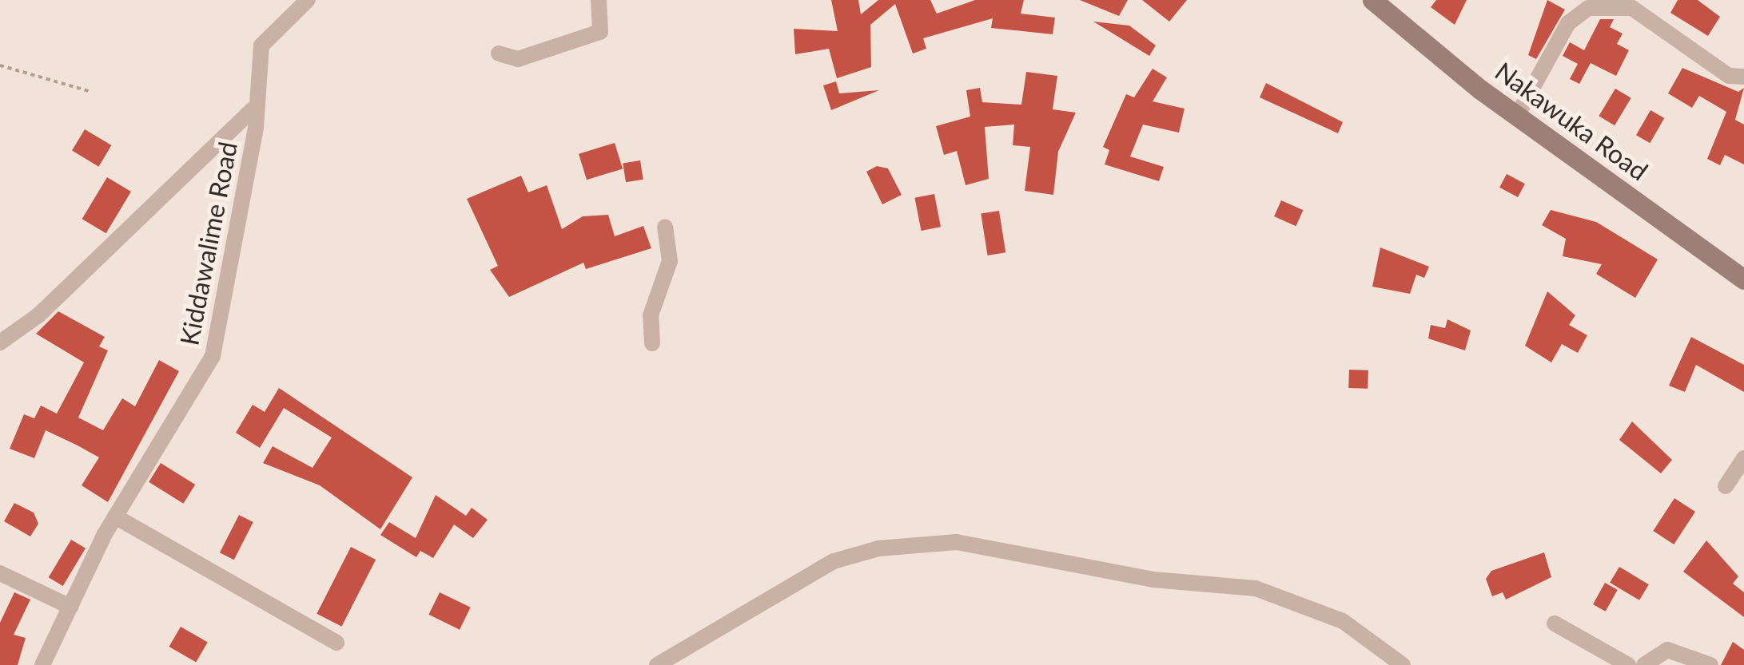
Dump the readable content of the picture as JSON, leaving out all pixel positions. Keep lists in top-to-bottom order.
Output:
{
  "streets": {
    "main road": ["Nakawuka Road"],
    "street": ["Kiddawalime Road"]
  }
}
